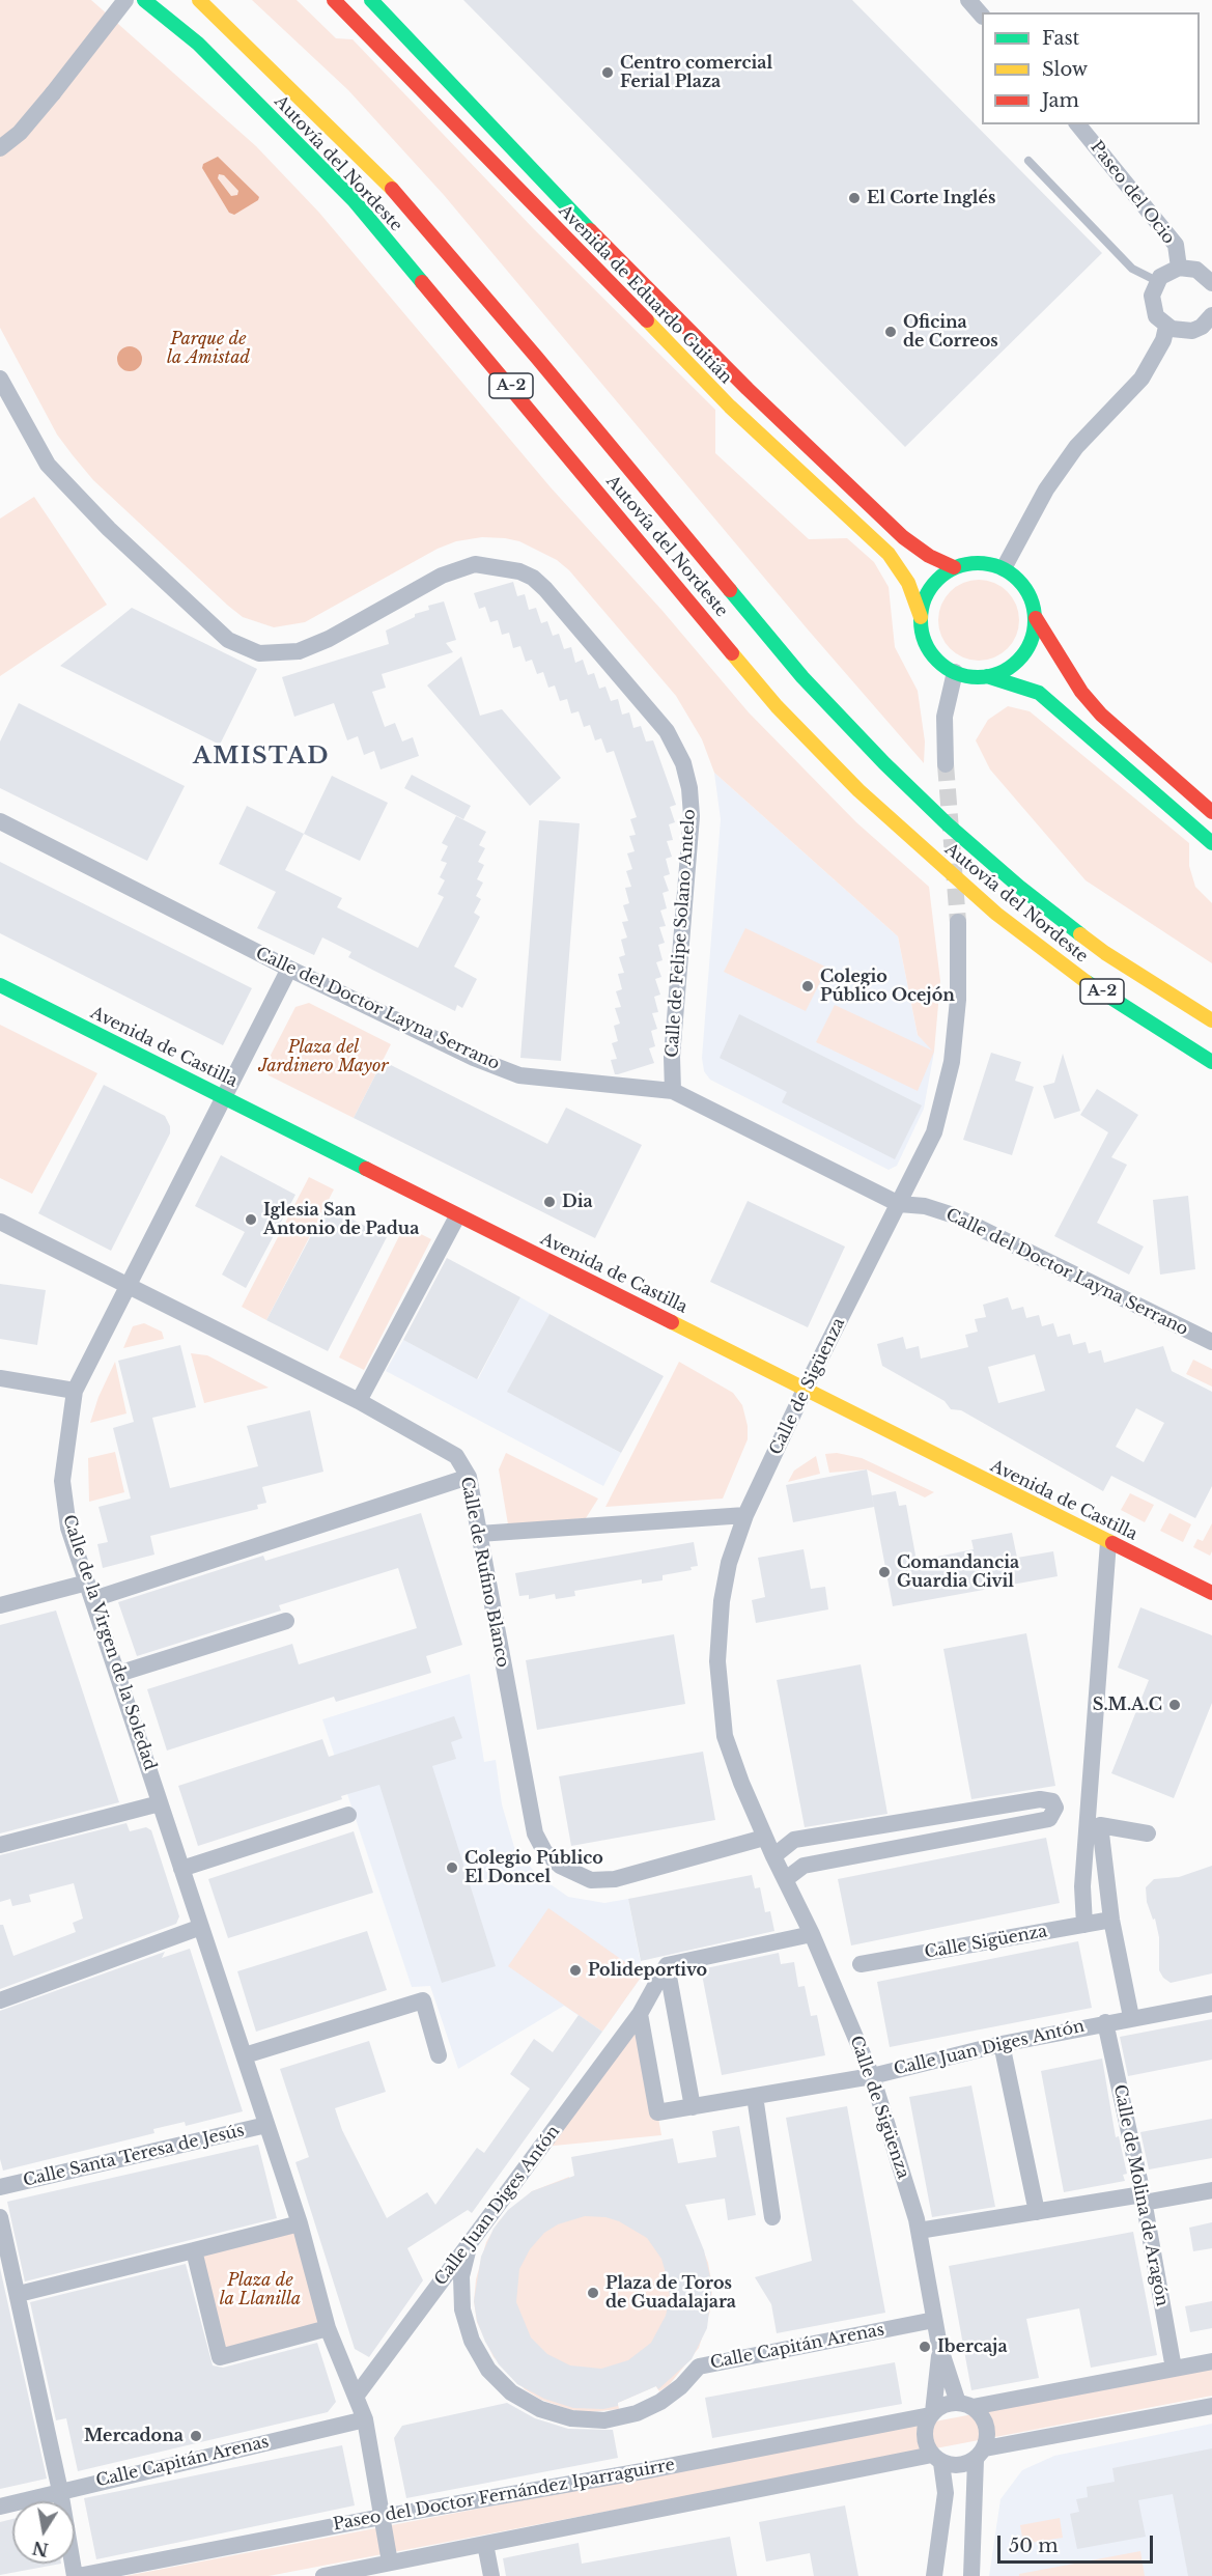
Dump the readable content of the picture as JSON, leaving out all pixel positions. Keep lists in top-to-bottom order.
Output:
{
  "streets": {
    "main road": [
      "Autovía del Nordeste",
      "Avenida de Eduardo Guitián",
      "A-2",
      "Avenida de Castilla"
    ],
    "street": [
      "Paseo del Ocio",
      "Calle de Felipe Solano Antelo",
      "Calle del Doctor Layna Serrano",
      "Calle de Sigüenza",
      "Calle de Rufino Blanco",
      "Calle de la Virgen de la Soledad",
      "Calle Sigüenza",
      "Calle Juan Diges Antón",
      "Calle Santa Teresa de Jesús",
      "Calle de Molina de Aragón",
      "Calle Capitán Arenas",
      "Paseo del Doctor Fernández Iparraguirre"
    ]
  },
  "crossings": [
    ["Calle de Felipe Solano Antelo", "Calle del Doctor Layna Serrano"],
    ["Calle del Doctor Layna Serrano", "Calle de Sigüenza"],
    ["Calle del Doctor Layna Serrano", "Calle de la Virgen de la Soledad"],
    ["Avenida de Castilla", "Calle de Sigüenza"],
    ["Avenida de Castilla", "Calle de la Virgen de la Soledad"],
    ["Calle de Sigüenza", "Calle de Rufino Blanco"],
    ["Calle de Sigüenza", "Calle Juan Diges Antón"],
    ["Calle de Sigüenza", "Calle Capitán Arenas"],
    ["Calle de Sigüenza", "Paseo del Doctor Fernández Iparraguirre"],
    ["Calle de Rufino Blanco", "Calle de la Virgen de la Soledad"],
    ["Calle de la Virgen de la Soledad", "Calle Juan Diges Antón"],
    ["Calle de la Virgen de la Soledad", "Calle Santa Teresa de Jesús"],
    ["Calle de la Virgen de la Soledad", "Calle Capitán Arenas"],
    ["Calle de la Virgen de la Soledad", "Paseo del Doctor Fernández Iparraguirre"],
    ["Calle Juan Diges Antón", "Calle de Molina de Aragón"],
    ["Calle Juan Diges Antón", "Calle Capitán Arenas"]
  ],
  "districts": ["AMISTAD"],
  "parks": ["Parque de la Amistad", "Plaza del Jardinero Mayor", "Plaza de la Llanilla"],
  "places": [
    "Centro comercial Ferial Plaza",
    "El Corte Inglés",
    "Oficina de Correos",
    "Colegio Público Ocejón",
    "Dia",
    "Iglesia San Antonio de Padua",
    "Comandancia Guardia Civil",
    "S.M.A.C",
    "Colegio Público El Doncel",
    "Polideportivo",
    "Plaza de Toros de Guadalajara",
    "Ibercaja",
    "Mercadona"
  ],
  "legend": ["Fast", "Slow", "Jam"],
  "scale_bar": "50 m",
  "north": "bottom"
}
